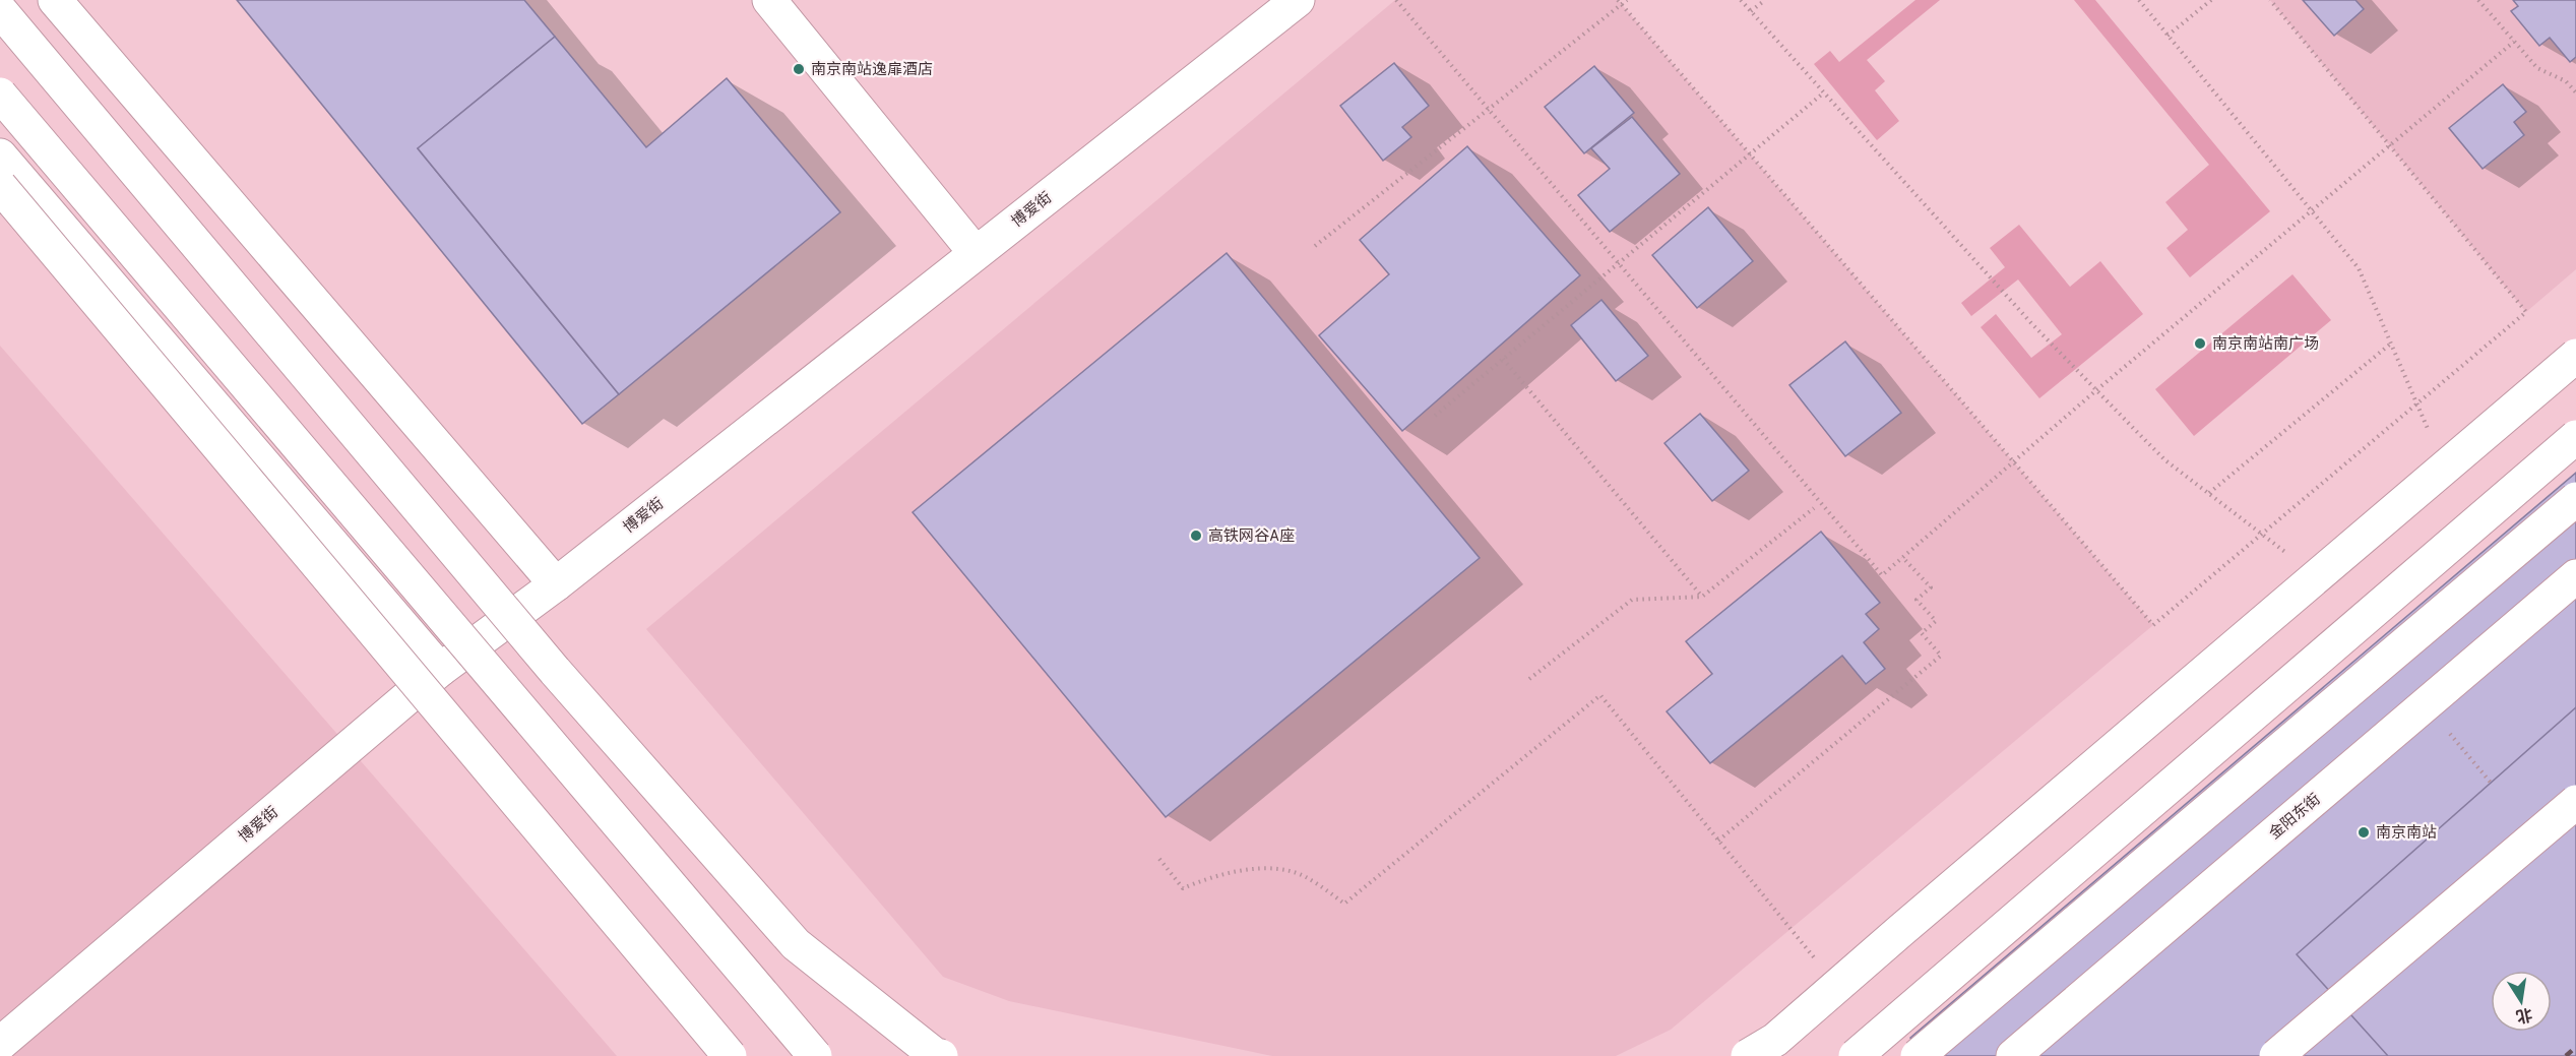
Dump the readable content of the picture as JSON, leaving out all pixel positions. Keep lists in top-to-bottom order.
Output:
{
  "streets": {
    "main road": ["博爱街", "金阳东街"]
  },
  "places": [
    "南京南站逸扉酒店",
    "南京南站南广场",
    "高铁网谷A座",
    "南京南站"
  ],
  "north": "bottom"
}
